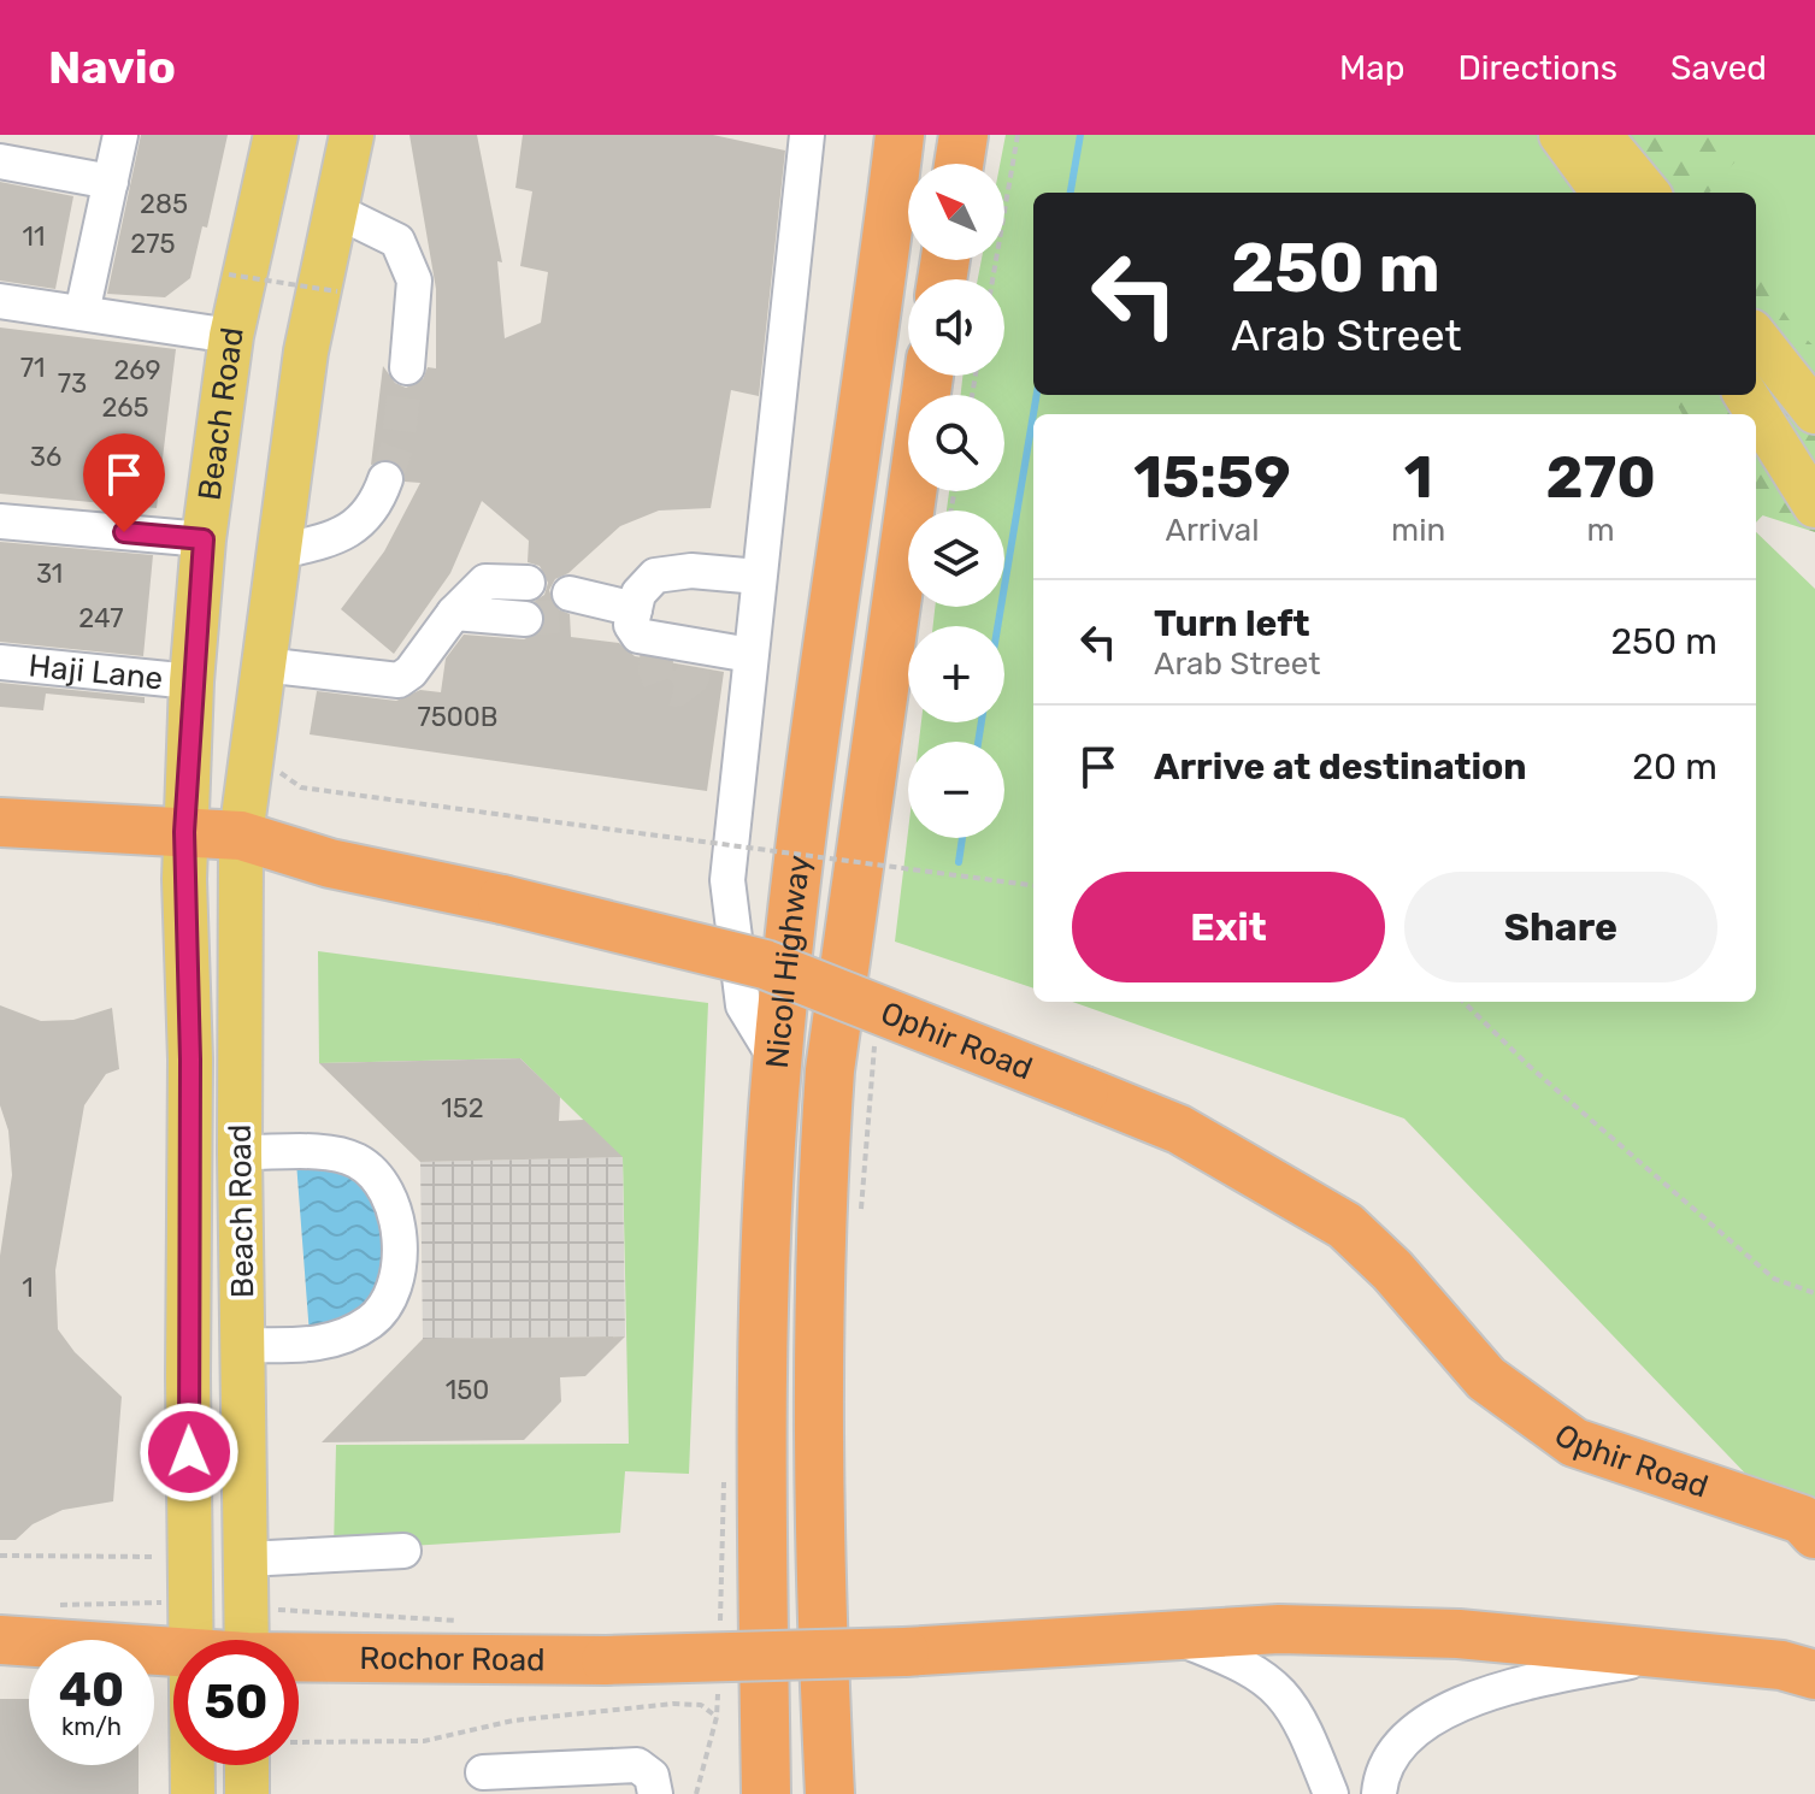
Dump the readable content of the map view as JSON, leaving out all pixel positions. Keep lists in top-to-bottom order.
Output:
{
  "streets": {
    "highway": ["Nicoll Highway", "Ophir Road", "Rochor Road"],
    "main road": ["Beach Road"],
    "street": ["Haji Lane"]
  },
  "crossings": [
    ["Beach Road", "Haji Lane"],
    ["Beach Road", "Ophir Road"]
  ],
  "house_numbers": [
    "285",
    "11",
    "275",
    "71",
    "269",
    "73",
    "265",
    "36",
    "31",
    "247",
    "7500B",
    "152",
    "1",
    "150"
  ],
  "north": "top left",
  "page": {
    "header": "Navio",
    "nav": ["Map", "Directions", "Saved"],
    "map_buttons": ["+", "−"],
    "turn": ["250 m", "Arab Street"],
    "eta": [
      "15:59",
      "Arrival",
      "1",
      "min",
      "270",
      "m"
    ],
    "list": [
      {
        "name": "Turn left",
        "note": "Arab Street",
        "value": "250 m"
      },
      {
        "name": "Arrive at destination",
        "value": "20 m"
      }
    ],
    "buttons": ["Exit", "Share"],
    "speed": "40 km/h",
    "limit": "50"
  }
}
